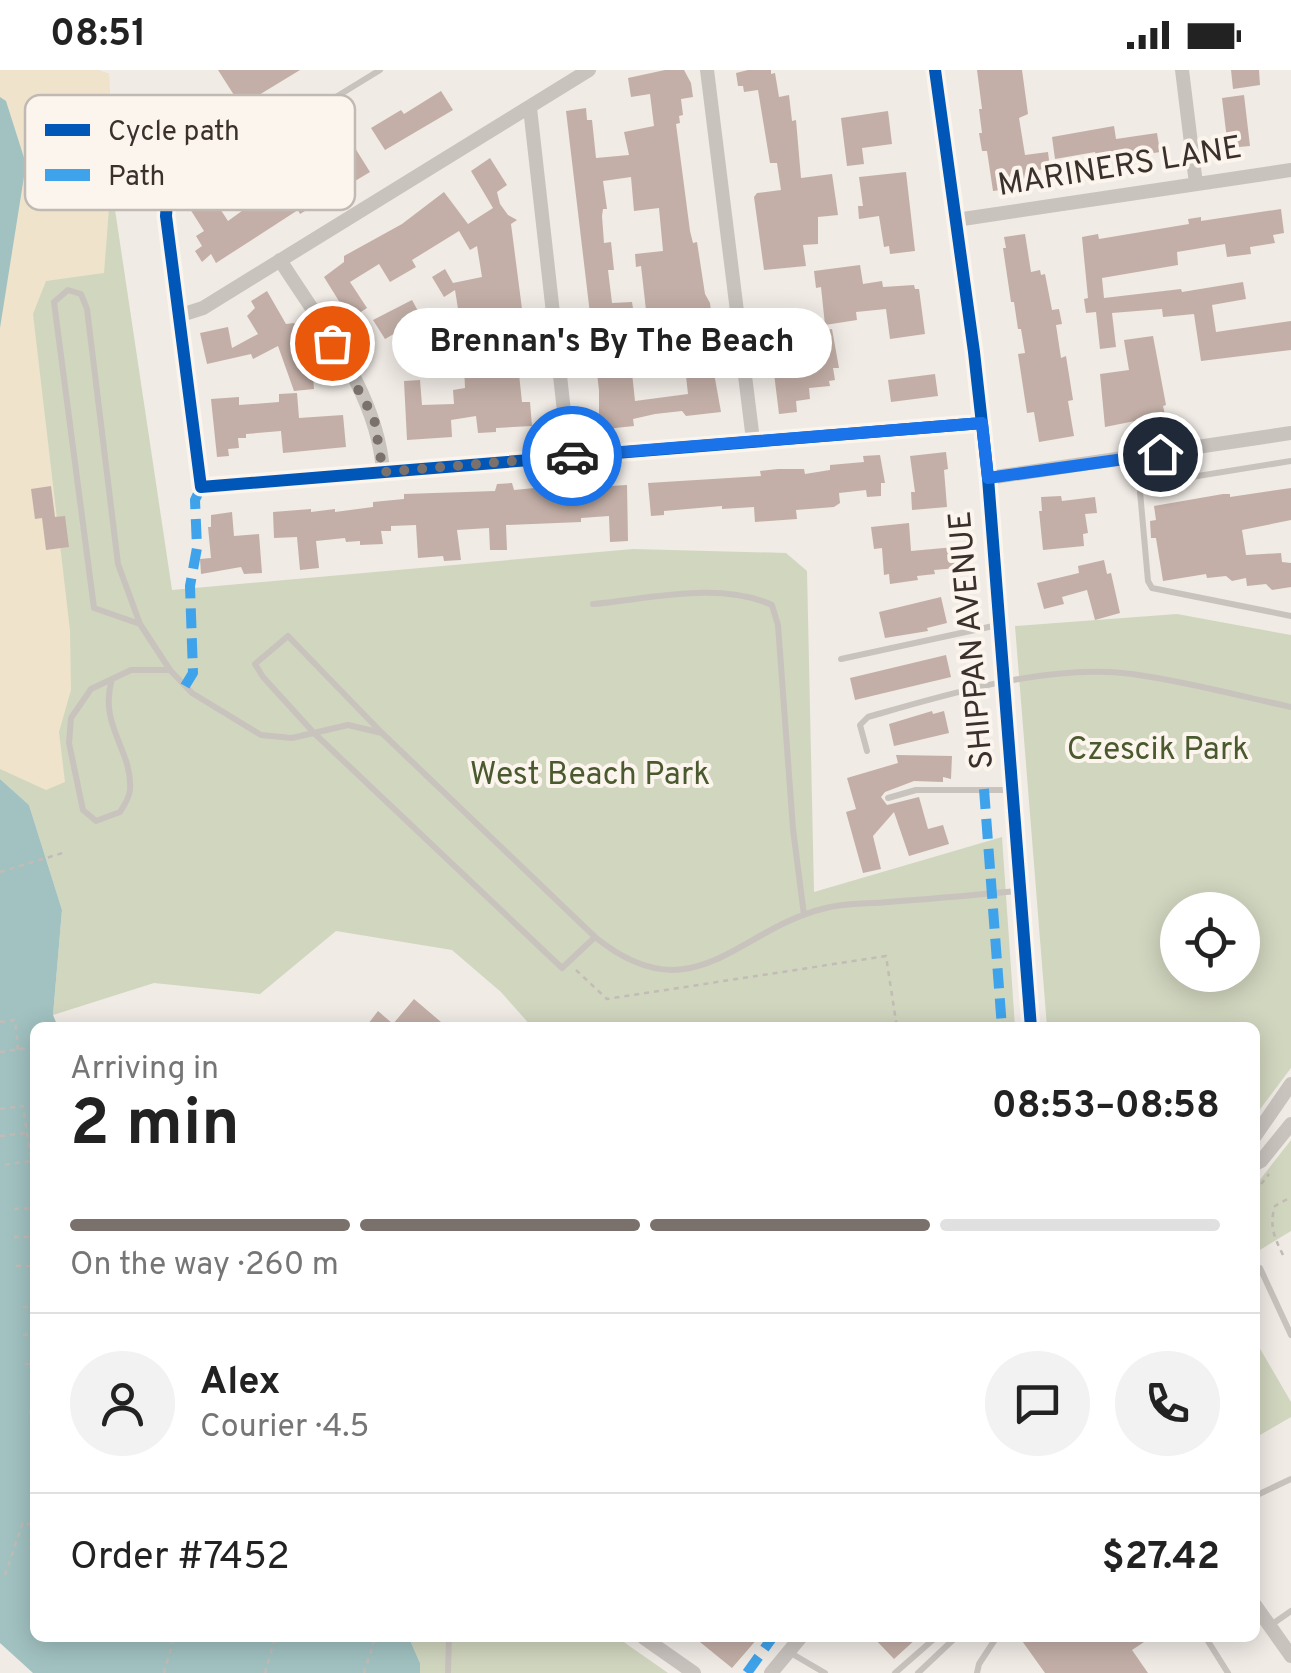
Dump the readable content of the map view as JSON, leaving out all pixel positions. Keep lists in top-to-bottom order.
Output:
{
  "streets": {
    "street": ["MARINERS LANE", "SHIPPAN AVENUE"]
  },
  "crossings": [
    ["MARINERS LANE", "SHIPPAN AVENUE"]
  ],
  "parks": ["Czescik Park", "West Beach Park"],
  "places": ["Brennan's By The Beach"],
  "legend": ["Cycle path", "Path"],
  "page": {
    "status": "08:51",
    "bubble": "Brennan's By The Beach",
    "heading": ["2 min", "Arriving in", "08:53–08:58"],
    "panel": [
      "Alex",
      "Courier · 4.5",
      "Order #7452",
      "$27.42"
    ],
    "bar": "On the way · 260 m"
  }
}
